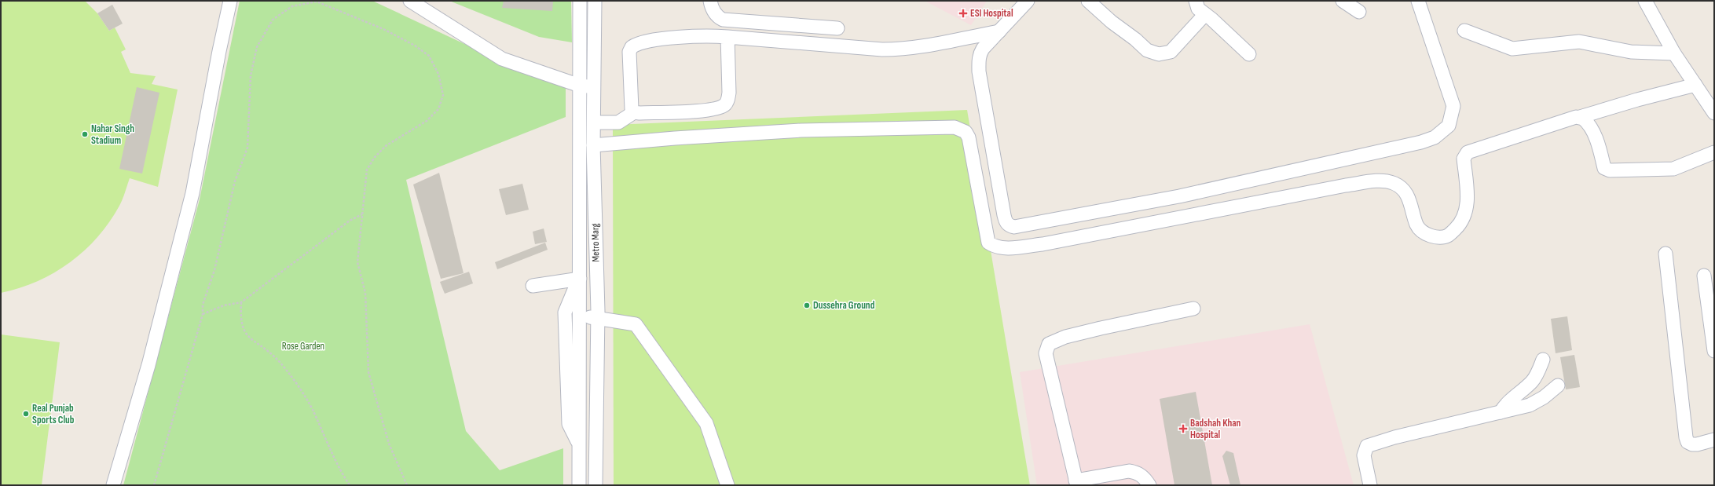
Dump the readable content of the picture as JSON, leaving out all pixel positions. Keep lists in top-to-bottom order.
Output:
{
  "streets": {
    "street": ["Metro Marg"]
  },
  "parks": ["Rose Garden"],
  "places": {
    "health": ["ESI Hospital", "Badshah Khan Hospital"],
    "other": ["Nahar Singh Stadium", "Dussehra Ground", "Real Punjab Sports Club"]
  }
}
